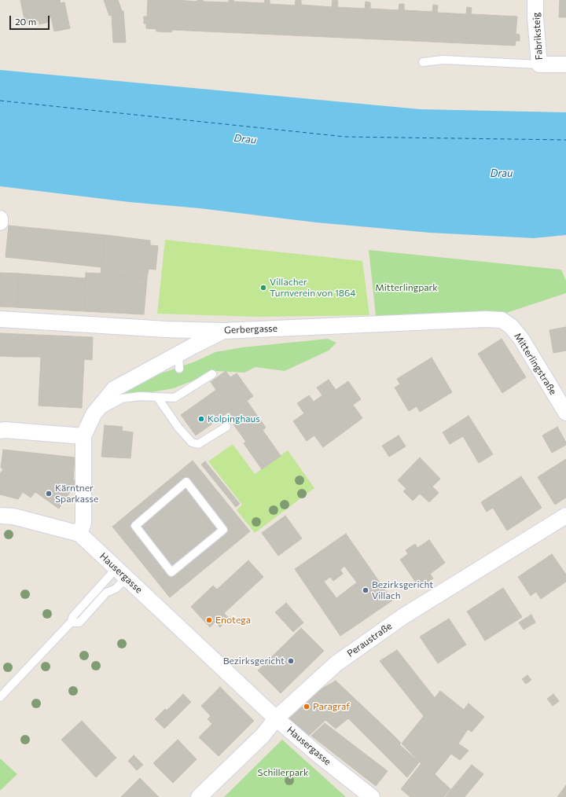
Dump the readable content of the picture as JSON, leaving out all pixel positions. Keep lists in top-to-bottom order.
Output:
{
  "streets": {
    "street": [
      "Fabriksteig",
      "Gerbergasse",
      "Mitterlingstraße",
      "Hausergasse",
      "Peraustraße"
    ]
  },
  "crossings": [
    ["Gerbergasse", "Mitterlingstraße"],
    ["Hausergasse", "Peraustraße"]
  ],
  "water": ["Drau"],
  "parks": ["Mitterlingpark", "Schillerpark"],
  "places": [
    "Villacher Turnverein von 1864",
    "Kolpinghaus",
    "Kärntner Sparkasse",
    "Bezirksgericht Villach",
    "Enotega",
    "Bezirksgericht",
    "Paragraf"
  ],
  "scale_bar": "20 m"
}
